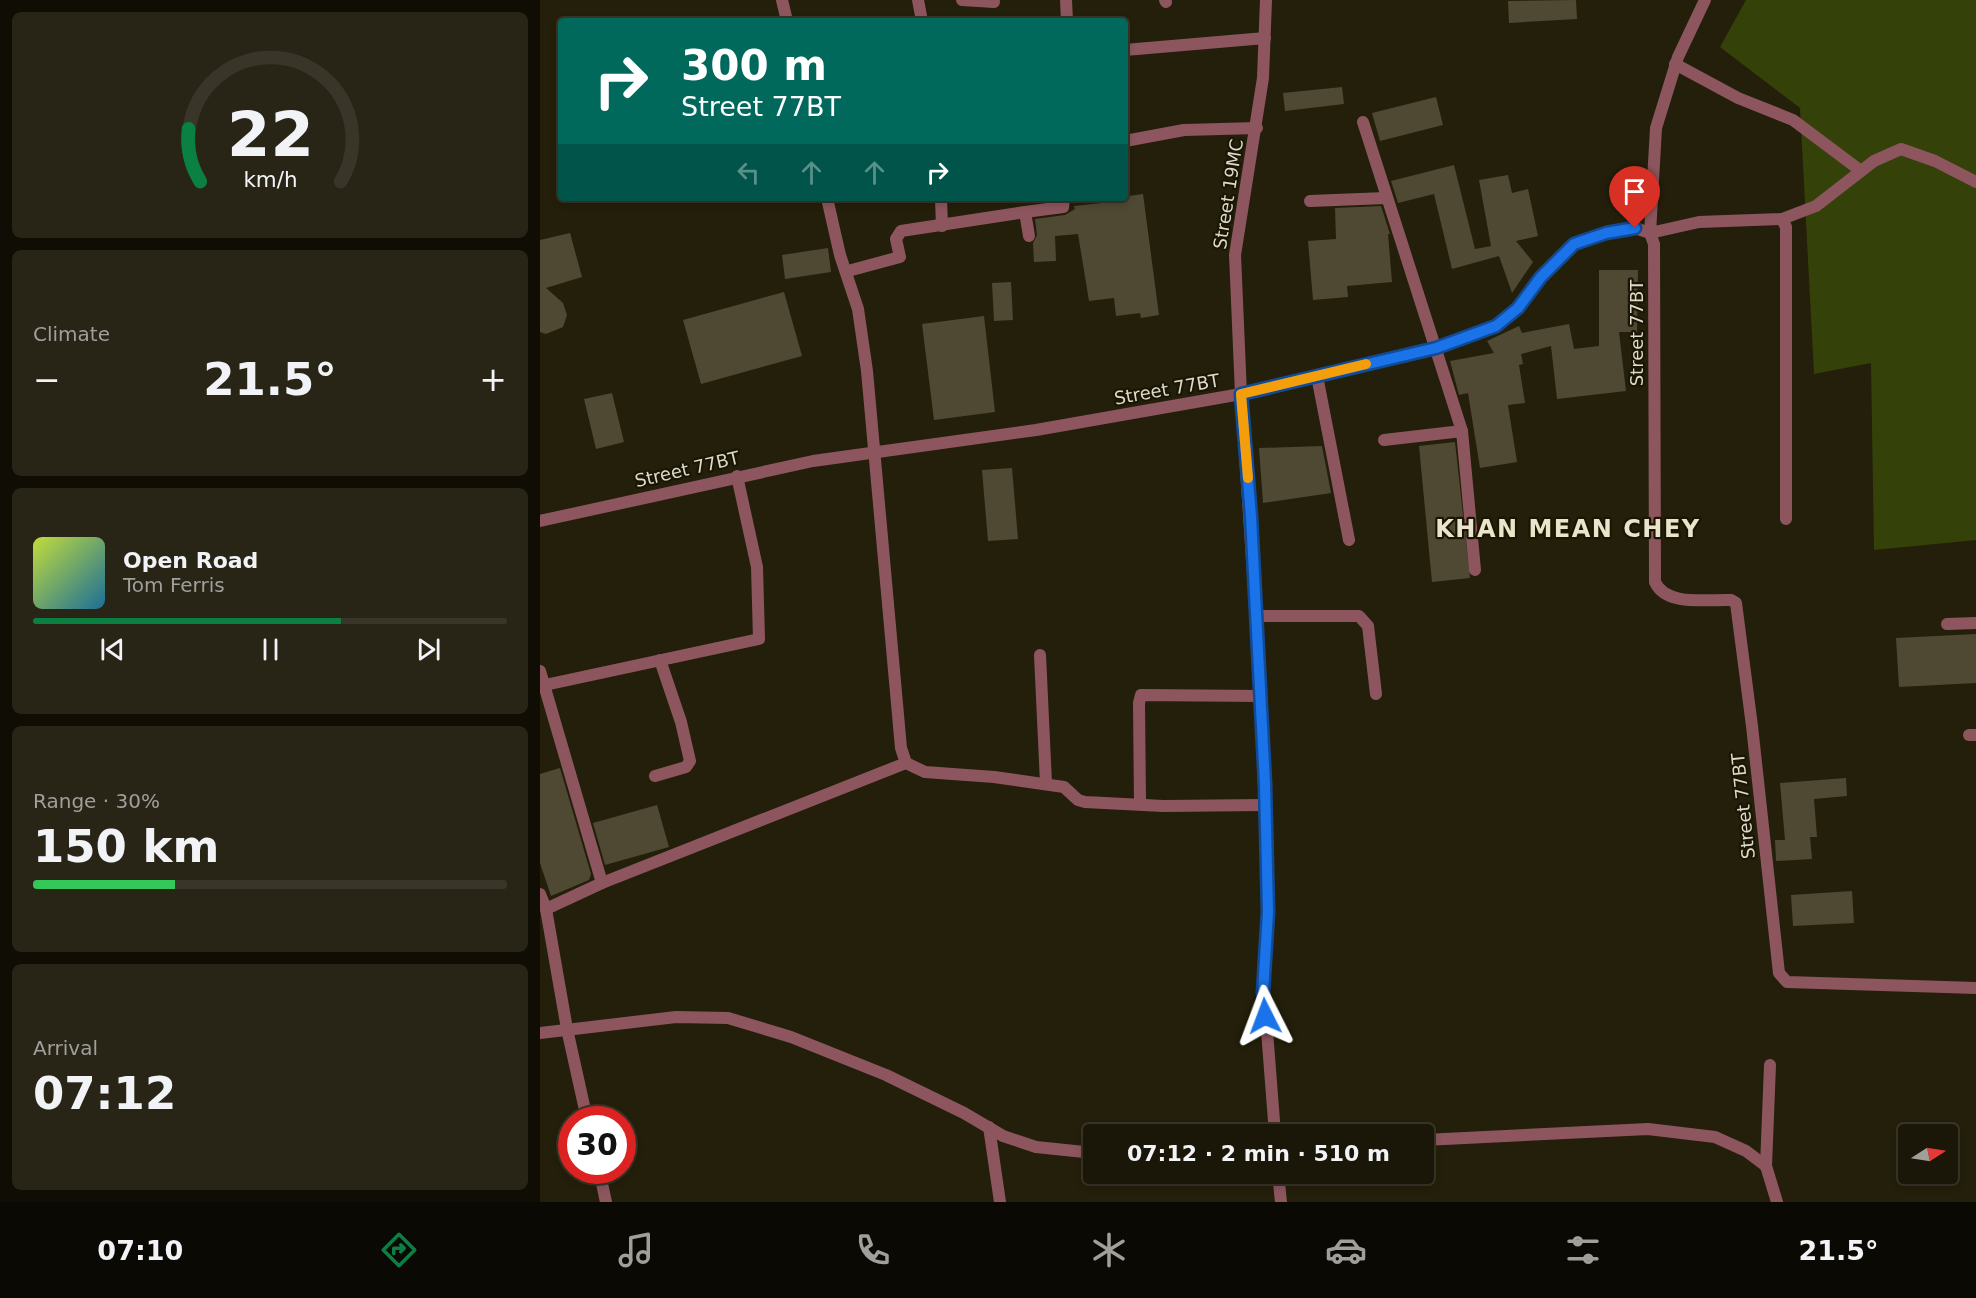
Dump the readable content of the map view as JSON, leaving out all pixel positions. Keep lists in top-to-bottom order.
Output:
{
  "streets": {
    "street": ["Street 19MC", "Street 77BT"]
  },
  "crossings": [
    ["Street 19MC", "Street 77BT"]
  ],
  "districts": ["KHAN MEAN CHEY"],
  "north": "right",
  "page": {
    "turn": ["300 m", "Street 77BT"],
    "tile": [
      "Climate",
      ["Range · 30%", "150 km"],
      ["Arrival", "07:12"]
    ],
    "heat": ["−", "21.5°", "+"],
    "song": ["Open Road", "Tom Ferris"],
    "limit": "30",
    "trip": "07:12 · 2 min · 510 m",
    "tabs": ["07:10", "21.5°"],
    "gauge": ["22", "km/h"]
  }
}
